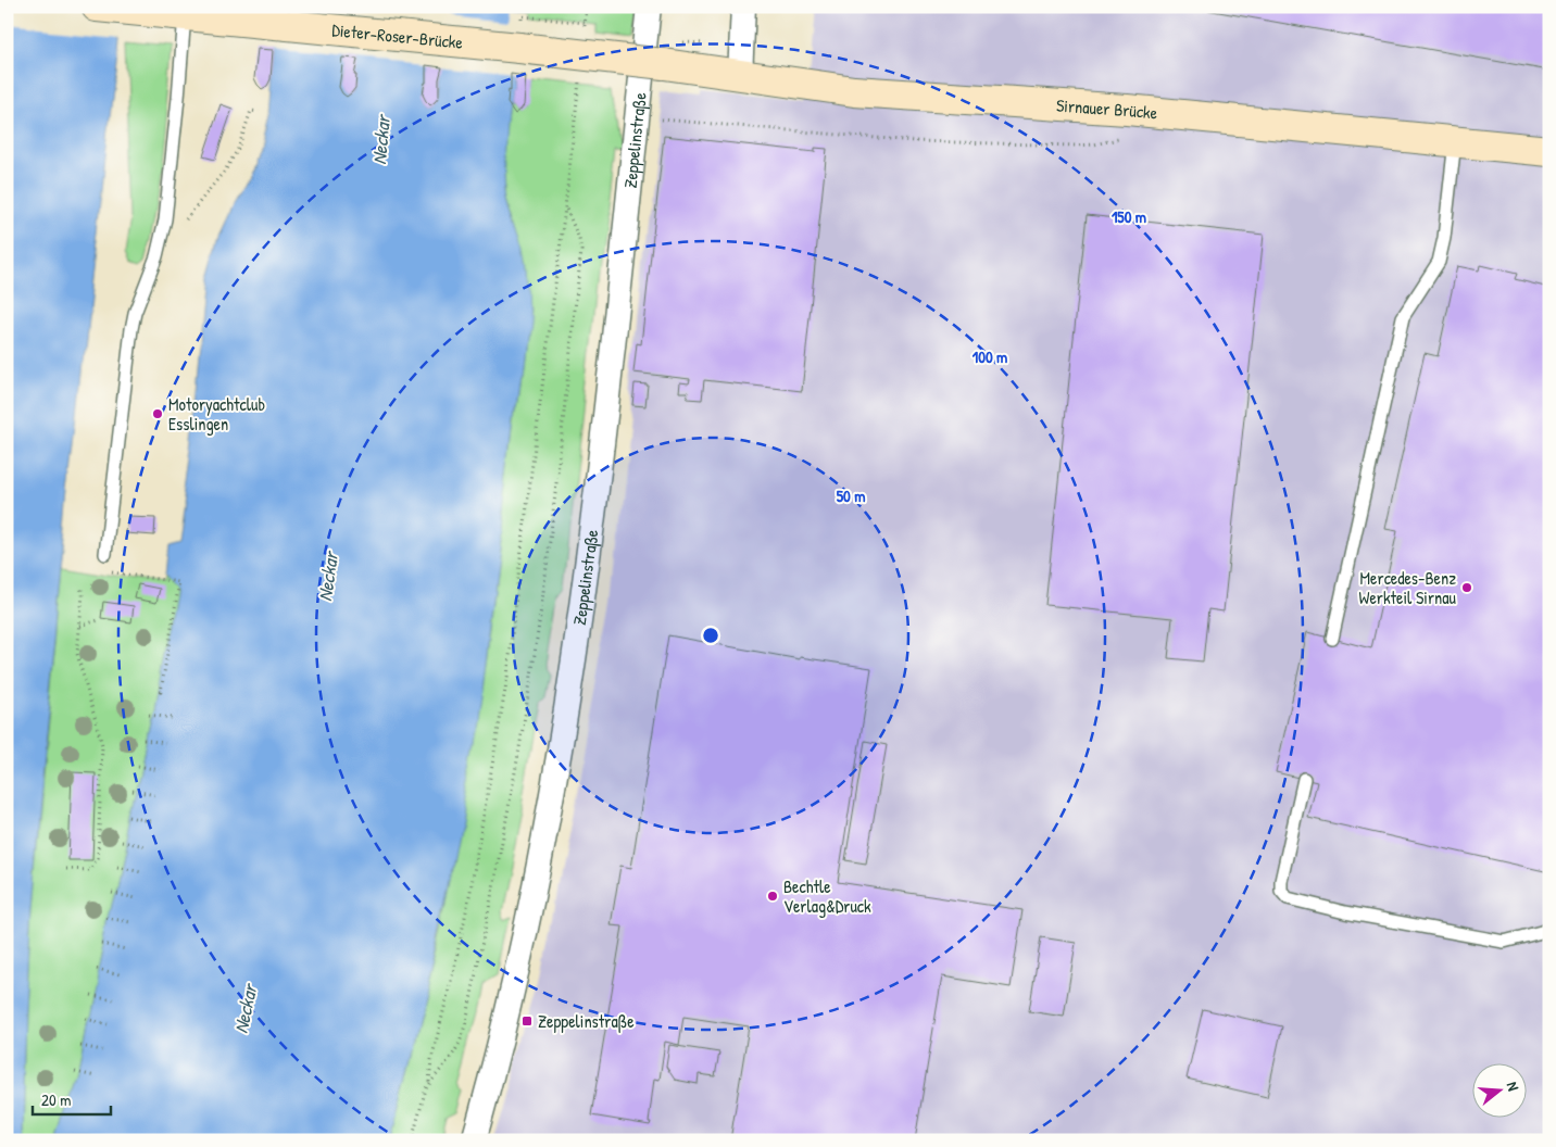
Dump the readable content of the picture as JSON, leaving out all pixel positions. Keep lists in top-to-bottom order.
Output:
{
  "streets": {
    "main road": ["Dieter-Roser-Brücke", "Sirnauer Brücke"],
    "street": ["Zeppelinstraße"]
  },
  "crossings": [
    ["Dieter-Roser-Brücke", "Sirnauer Brücke"]
  ],
  "water": ["Neckar"],
  "places": {
    "other": ["Motoryachtclub Esslingen", "Mercedes-Benz Werkteil Sirnau", "Bechtle Verlag&Druck"],
    "transit": ["Zeppelinstraße"]
  },
  "scale_bar": "20 m",
  "north": "right",
  "rings": ["150 m", "100 m", "50 m"]
}
